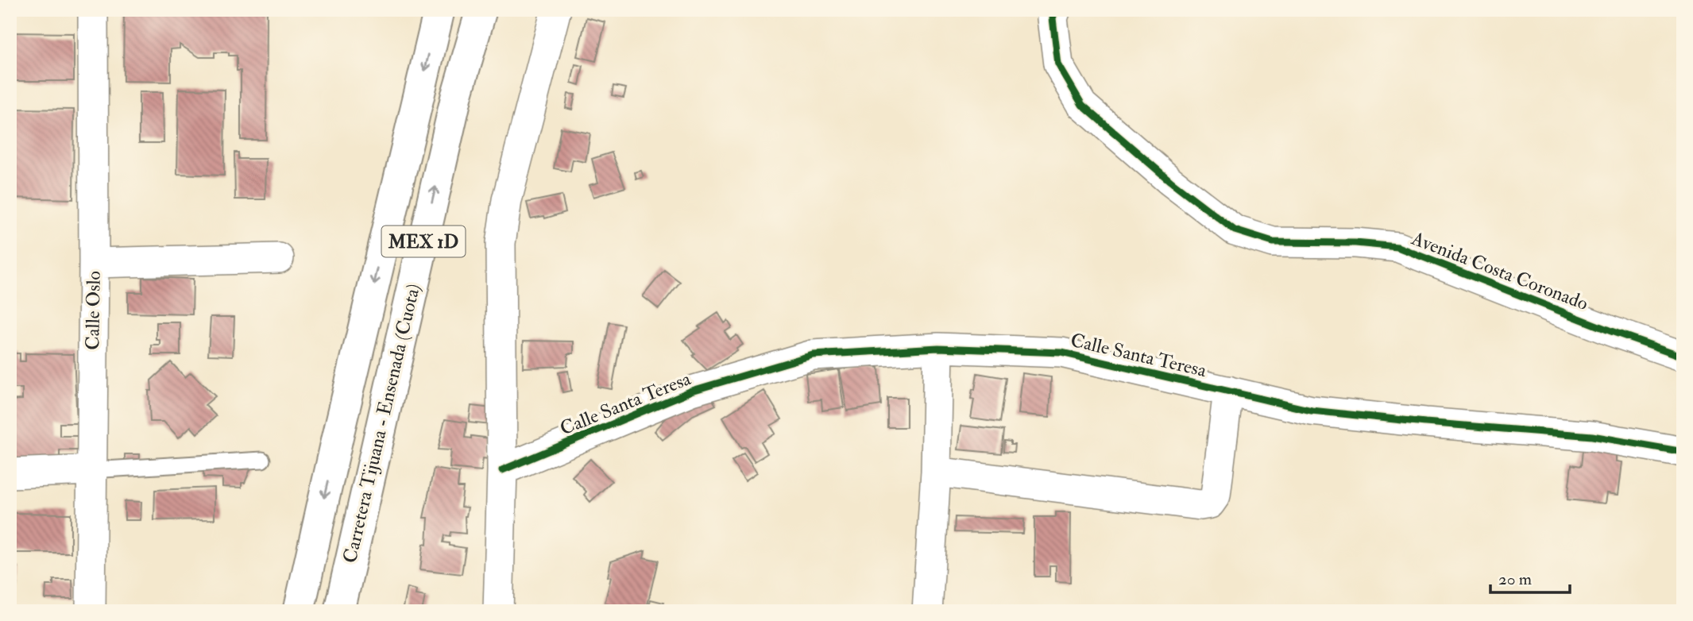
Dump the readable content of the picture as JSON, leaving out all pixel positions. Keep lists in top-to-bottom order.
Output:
{
  "streets": {
    "highway": ["MEX 1D", "Carretera Tijuana - Ensenada (Cuota)"],
    "street": ["Avenida Costa Coronado", "Calle Oslo", "Calle Santa Teresa"]
  },
  "scale_bar": "20 m"
}
